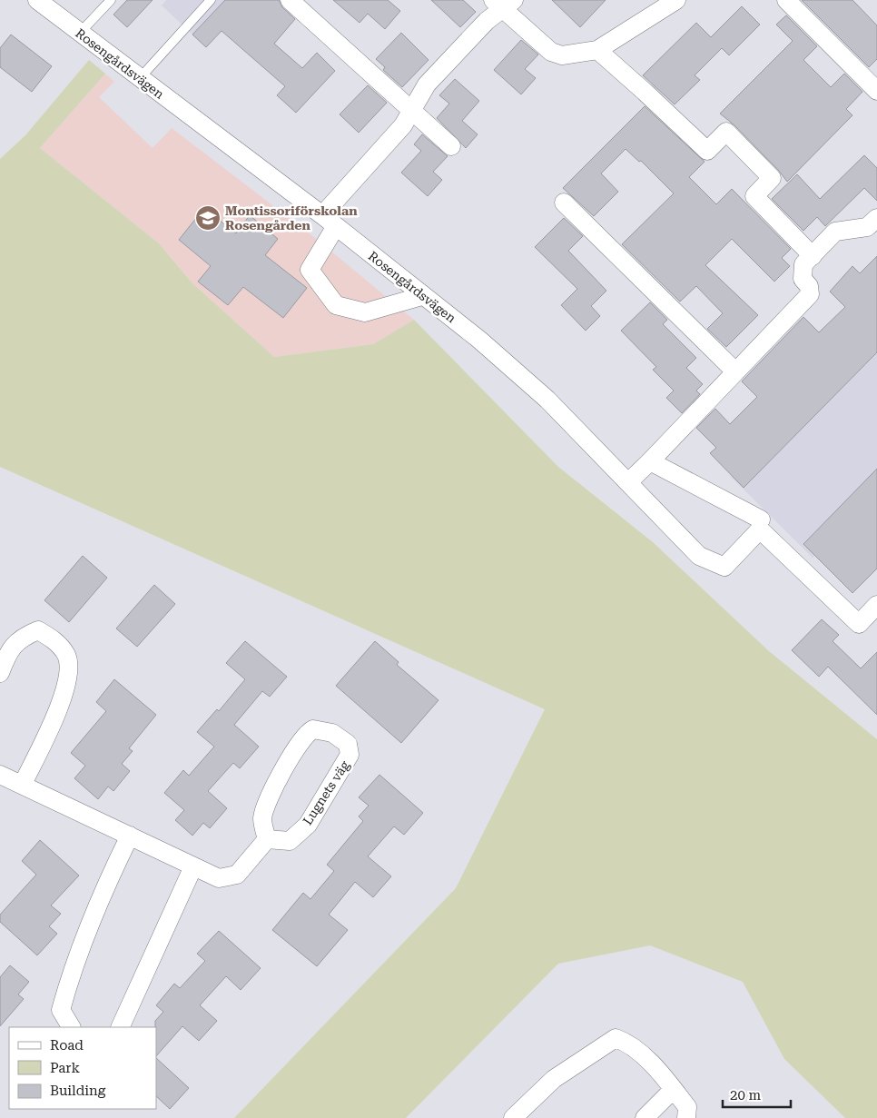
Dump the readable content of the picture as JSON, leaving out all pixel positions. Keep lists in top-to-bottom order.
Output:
{
  "streets": {
    "street": ["Rosengårdsvägen", "Lugnets väg"]
  },
  "places": {
    "school or university": ["Montissoriförskolan Rosengården"]
  },
  "legend": ["Road", "Park", "Building"],
  "scale_bar": "20 m"
}
